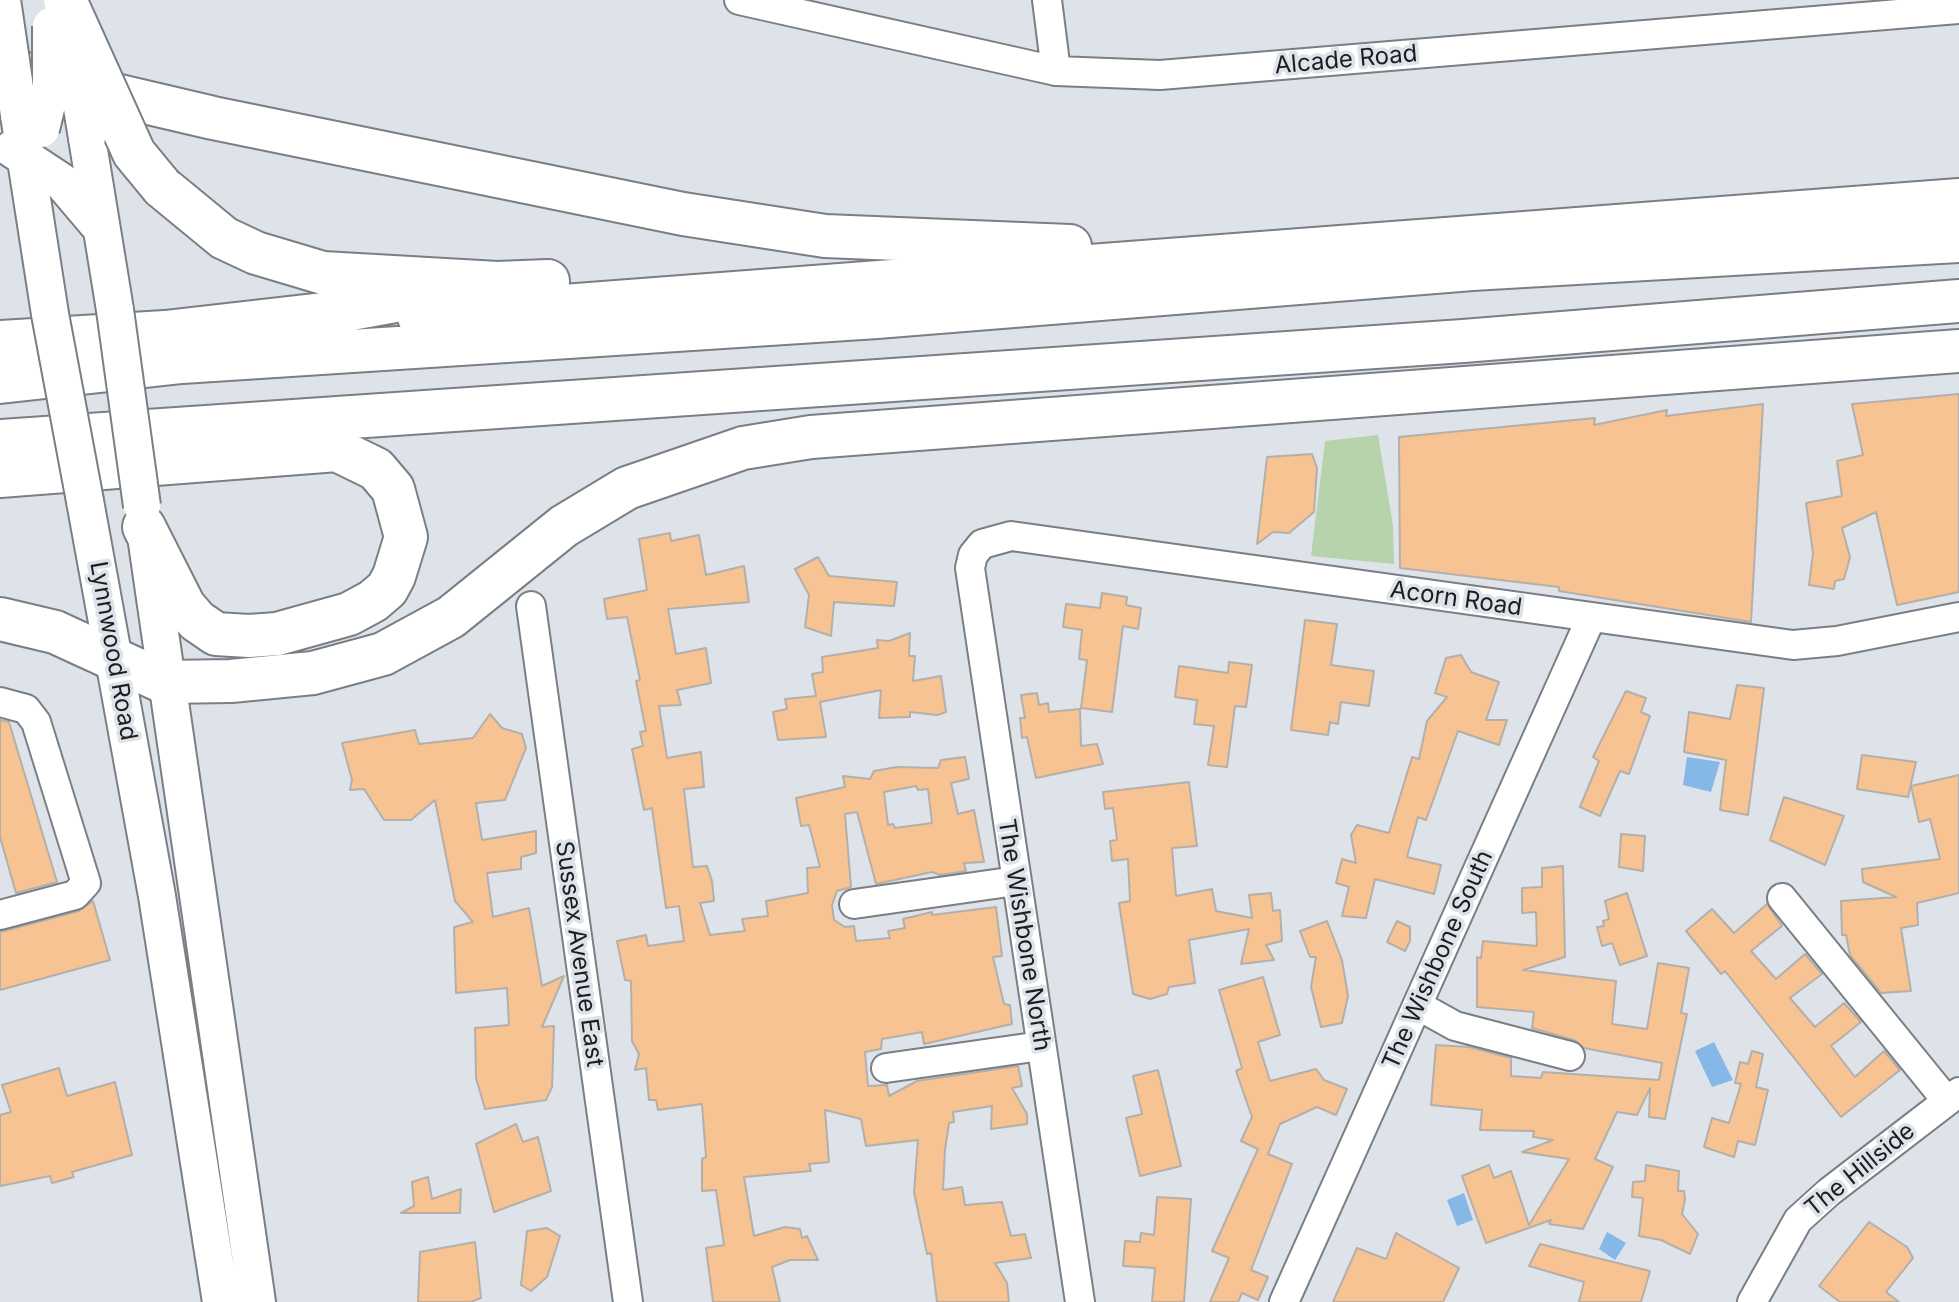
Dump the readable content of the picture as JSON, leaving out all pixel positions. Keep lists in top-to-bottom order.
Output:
{
  "streets": {
    "main road": ["Lynnwood Road"],
    "street": [
      "Alcade Road",
      "Acorn Road",
      "The Wishbone North",
      "Sussex Avenue East",
      "The Wishbone South",
      "The Hillside"
    ]
  },
  "crossings": [
    ["Acorn Road", "The Wishbone North"],
    ["Acorn Road", "The Wishbone South"]
  ]
}
